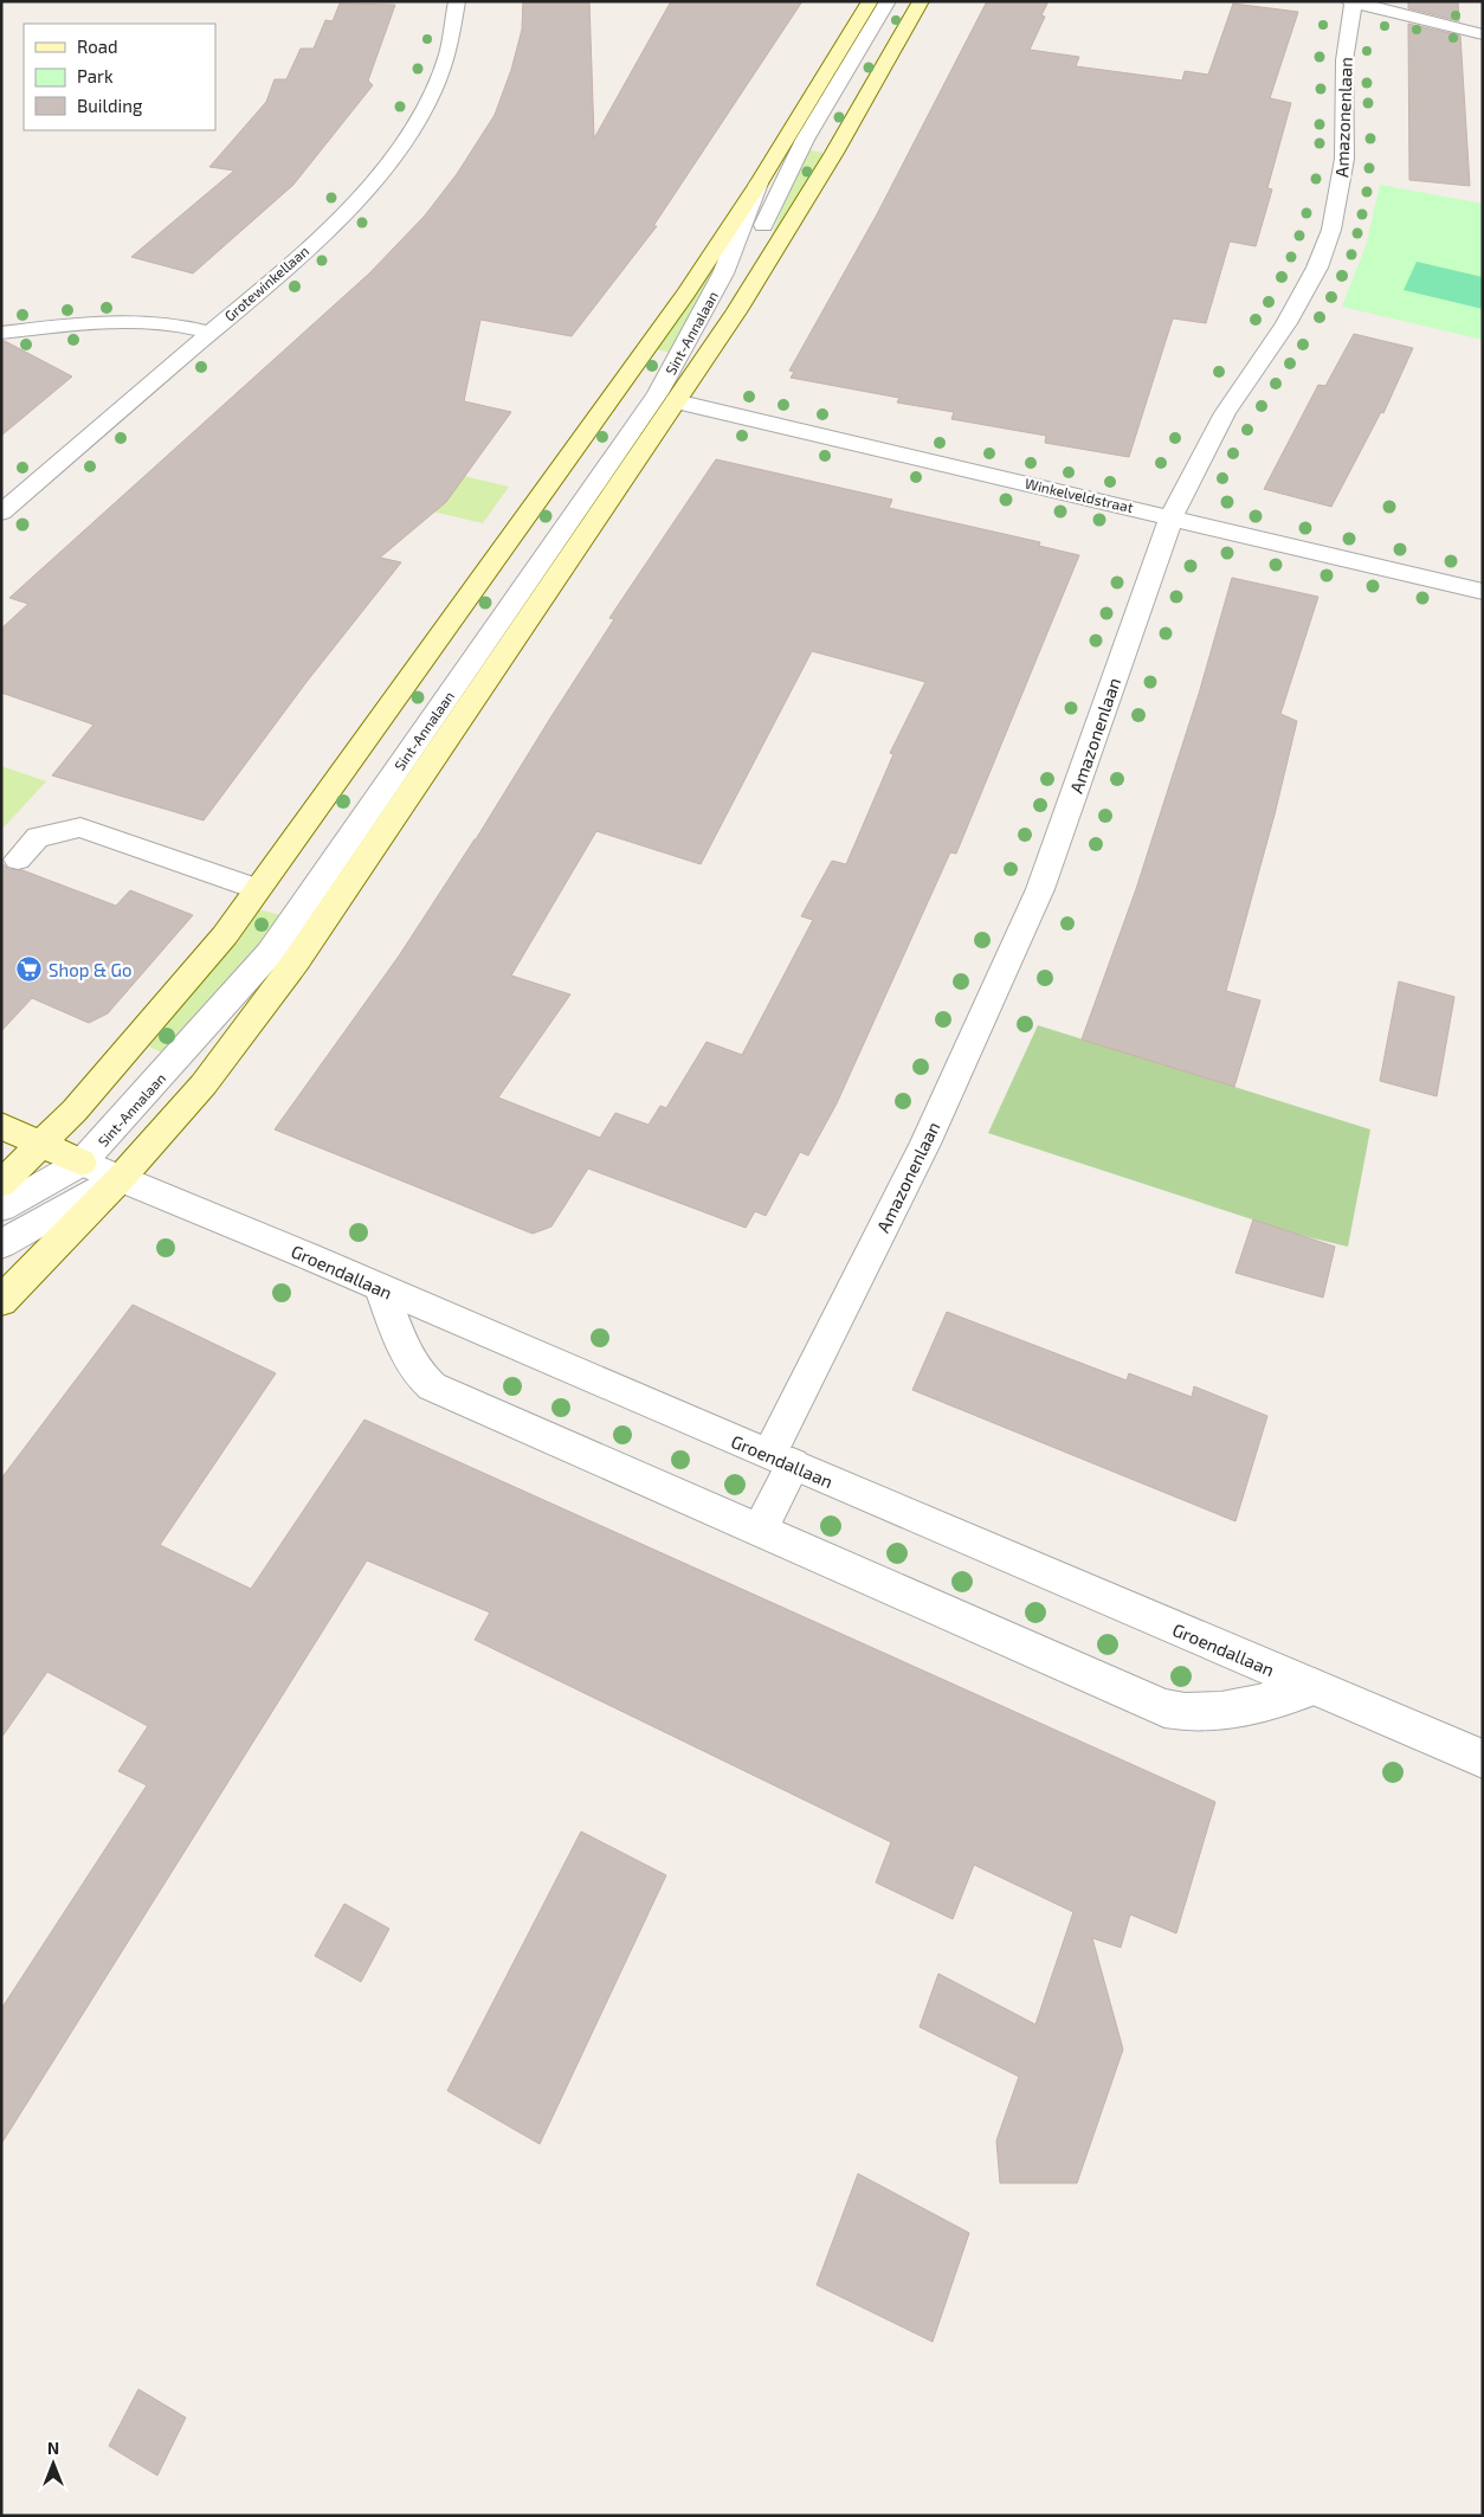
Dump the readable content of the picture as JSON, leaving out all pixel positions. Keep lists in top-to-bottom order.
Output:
{
  "streets": {
    "main road": ["Sint-Annalaan"],
    "street": [
      "Amazonenlaan",
      "Grotewinkellaan",
      "Winkelveldstraat",
      "Groendallaan"
    ]
  },
  "crossings": [
    ["Amazonenlaan", "Winkelveldstraat"],
    ["Amazonenlaan", "Groendallaan"],
    ["Sint-Annalaan", "Winkelveldstraat"],
    ["Sint-Annalaan", "Groendallaan"]
  ],
  "places": {
    "supermarket": ["Shop & Go"]
  },
  "legend": ["Road", "Park", "Building"],
  "north": "top"
}
